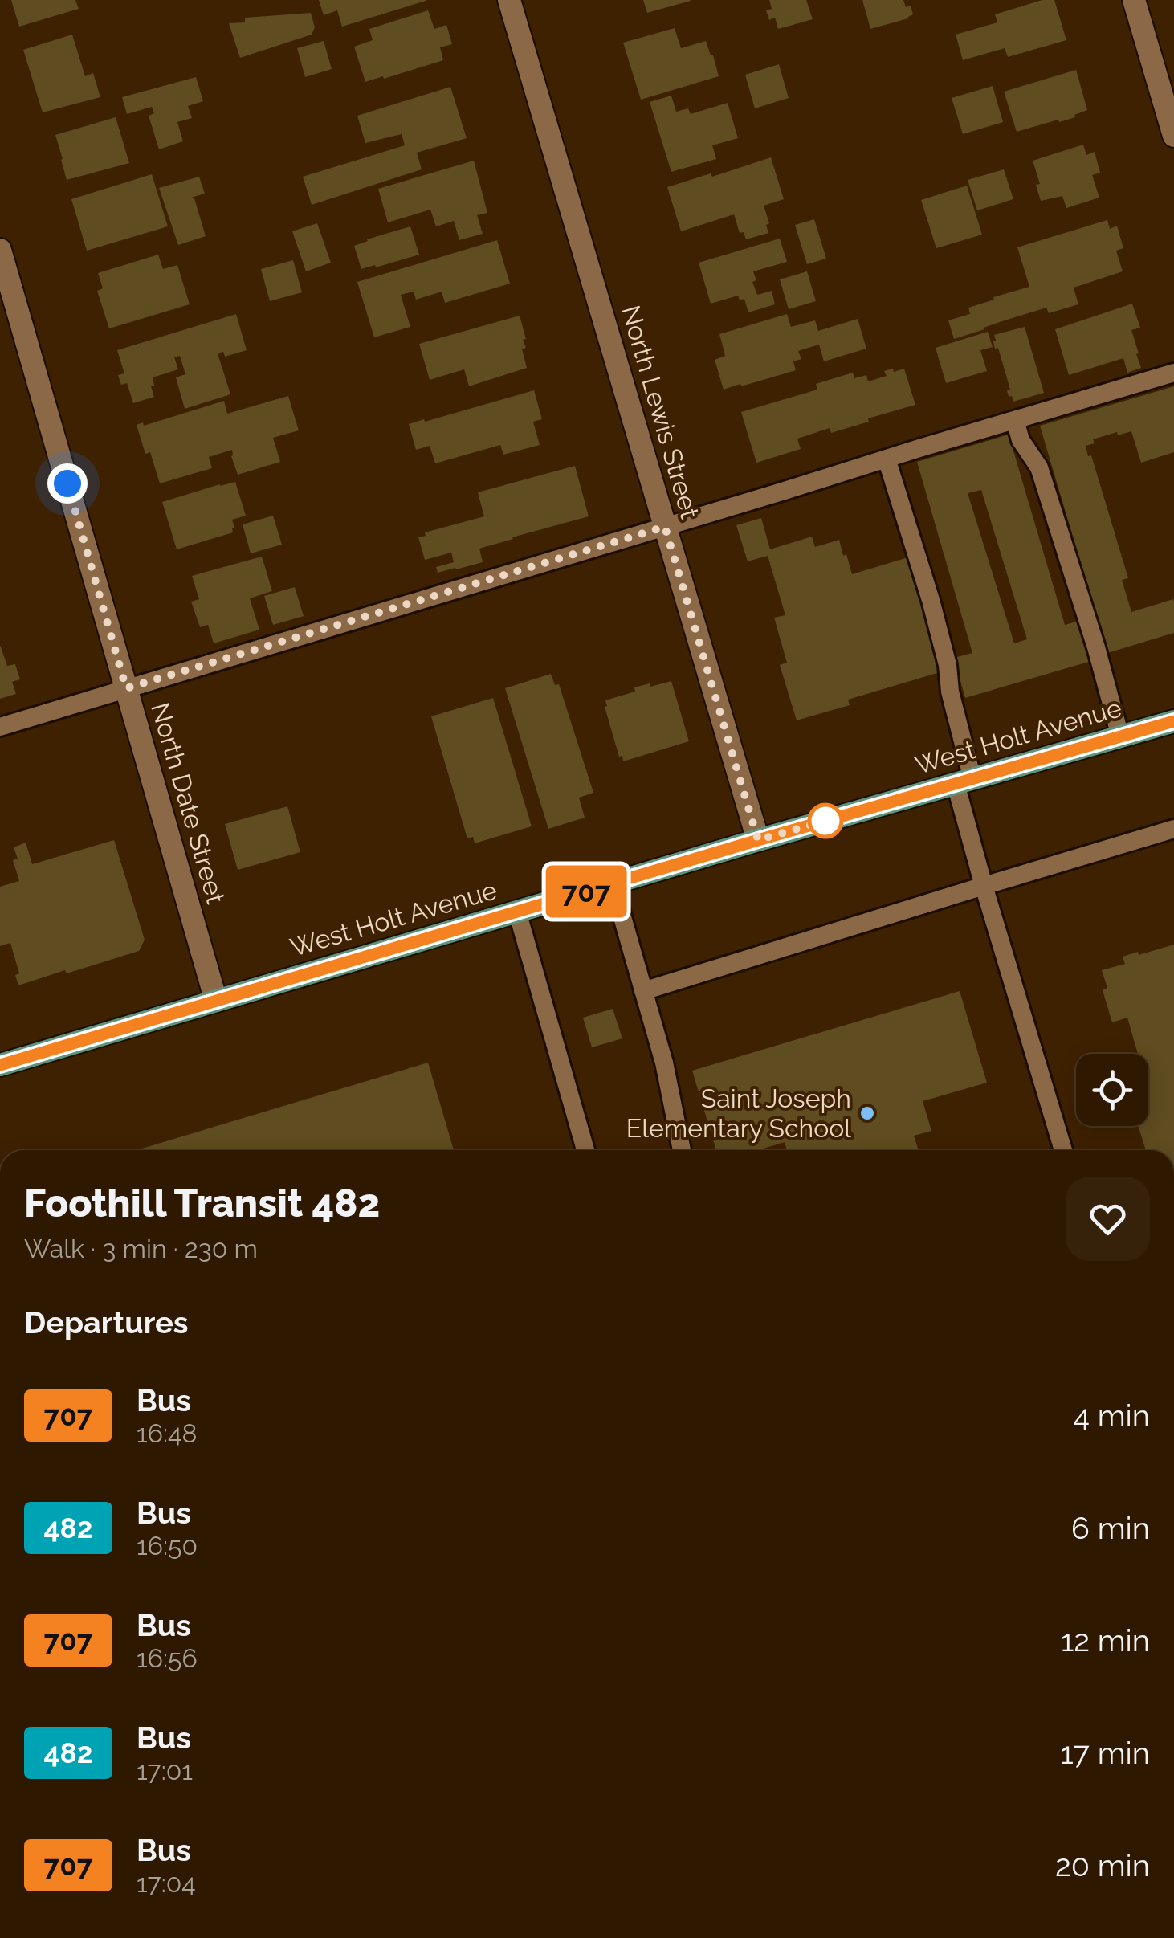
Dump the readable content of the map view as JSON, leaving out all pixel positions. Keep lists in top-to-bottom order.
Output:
{
  "streets": {
    "main road": ["West Holt Avenue"],
    "street": ["North Lewis Street", "North Date Street"]
  },
  "crossings": [
    ["North Lewis Street", "West Holt Avenue"],
    ["West Holt Avenue", "North Date Street"]
  ],
  "places": ["Saint Joseph Elementary School"],
  "lines": ["bus line 707"],
  "page": {
    "on_map": "707",
    "heading": [
      ["Foothill Transit 482", "Walk · 3 min · 230 m"],
      "Departures"
    ],
    "list": [
      {
        "mark": "707",
        "name": "Bus",
        "note": "16:48",
        "value": "4 min"
      },
      {
        "mark": "482",
        "name": "Bus",
        "note": "16:50",
        "value": "6 min"
      },
      {
        "mark": "707",
        "name": "Bus",
        "note": "16:56",
        "value": "12 min"
      },
      {
        "mark": "482",
        "name": "Bus",
        "note": "17:01",
        "value": "17 min"
      },
      {
        "mark": "707",
        "name": "Bus",
        "note": "17:04",
        "value": "20 min"
      }
    ]
  }
}
